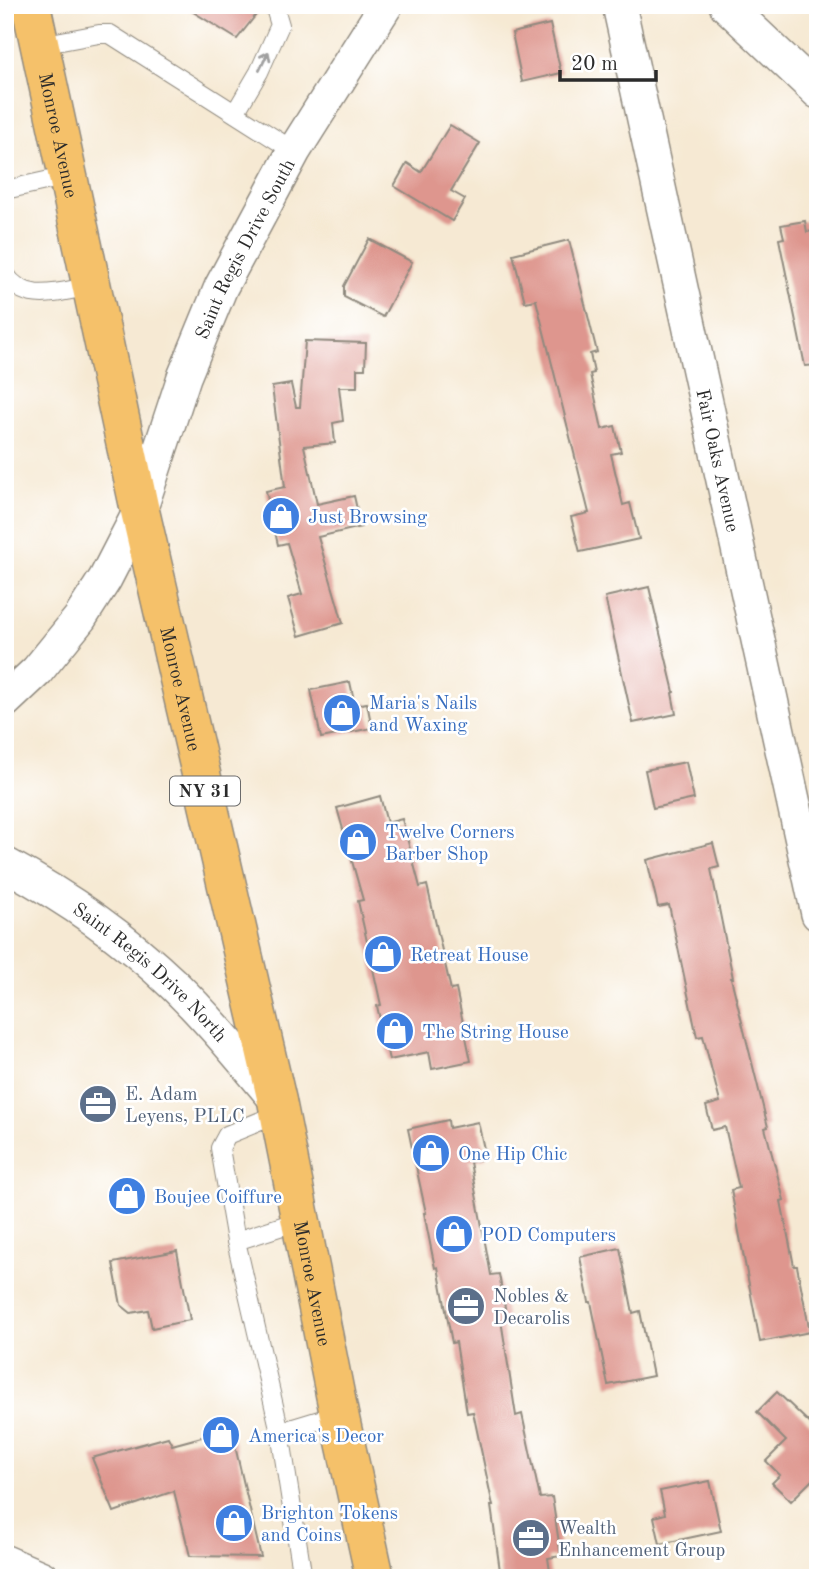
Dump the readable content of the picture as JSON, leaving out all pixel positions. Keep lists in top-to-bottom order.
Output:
{
  "streets": {
    "main road": ["Monroe Avenue", "NY 31"],
    "street": ["Saint Regis Drive South", "Fair Oaks Avenue", "Saint Regis Drive North"]
  },
  "crossings": [
    ["Monroe Avenue", "Saint Regis Drive South"],
    ["Monroe Avenue", "Saint Regis Drive North"]
  ],
  "places": {
    "shop": [
      "Just Browsing",
      "Maria's Nails and Waxing",
      "Twelve Corners Barber Shop",
      "Retreat House",
      "The String House",
      "One Hip Chic",
      "Boujee Coiffure",
      "POD Computers",
      "America's Decor",
      "Brighton Tokens and Coins"
    ],
    "office": ["E. Adam Leyens, PLLC", "Nobles & Decarolis", "Wealth Enhancement Group"]
  },
  "scale_bar": "20 m"
}
